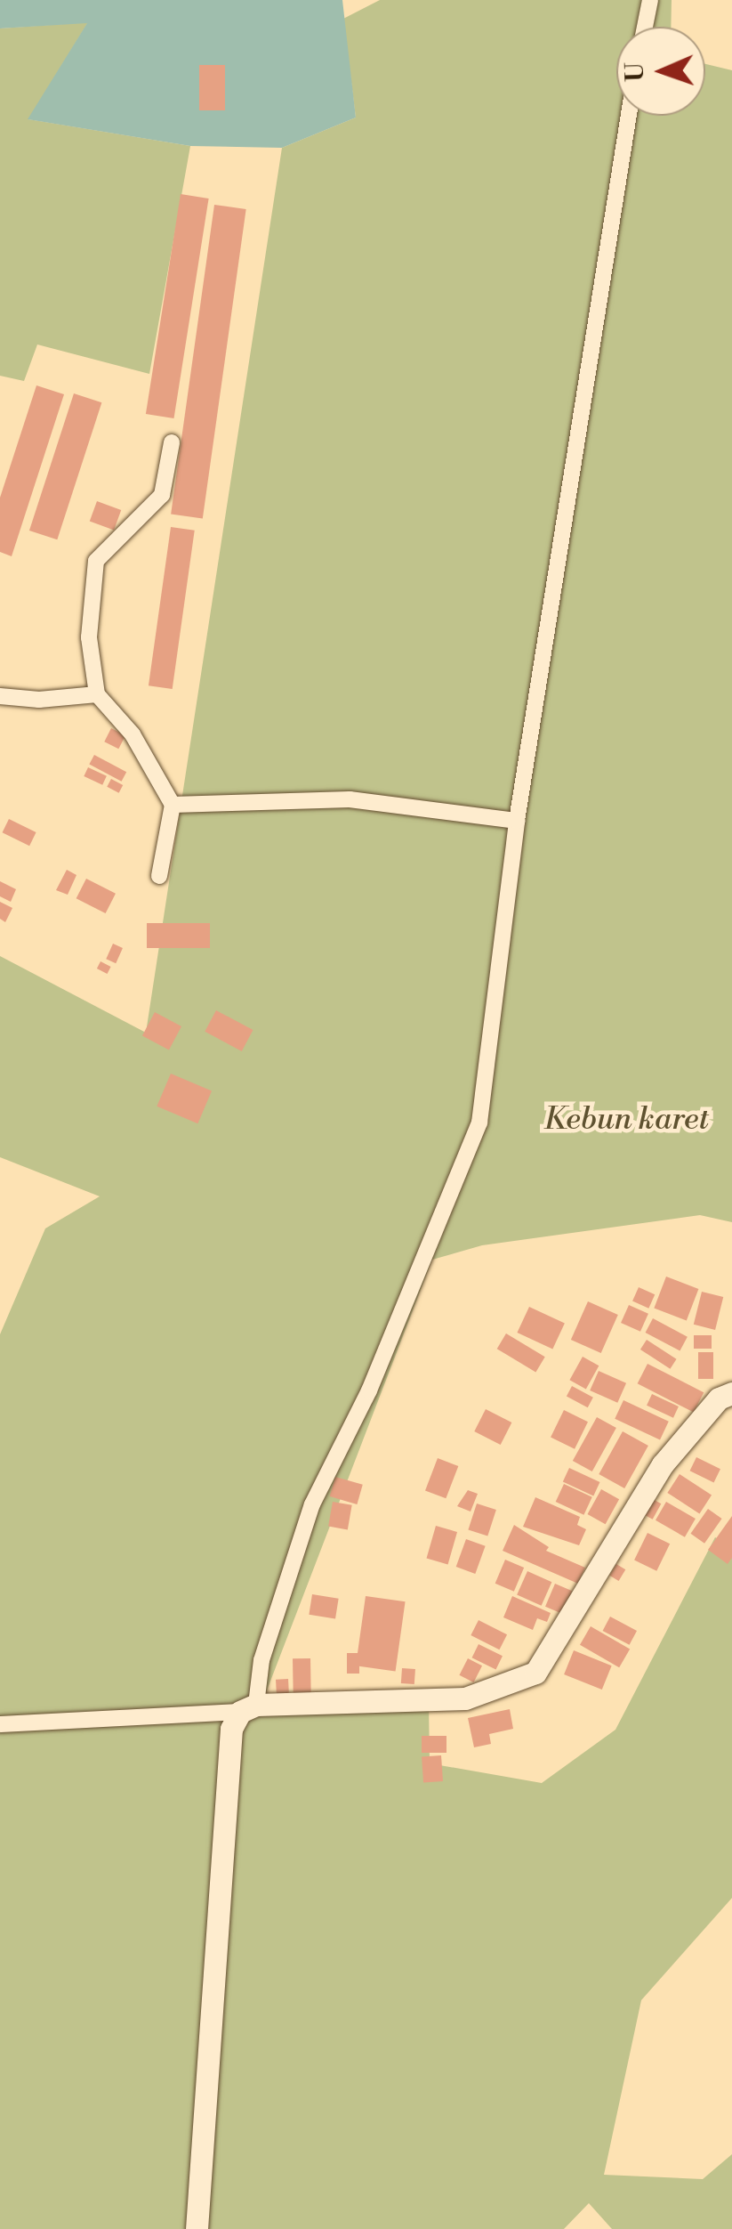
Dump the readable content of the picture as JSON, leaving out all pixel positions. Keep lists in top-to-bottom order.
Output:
{
  "parks": ["Kebun karet"],
  "north": "left"
}
